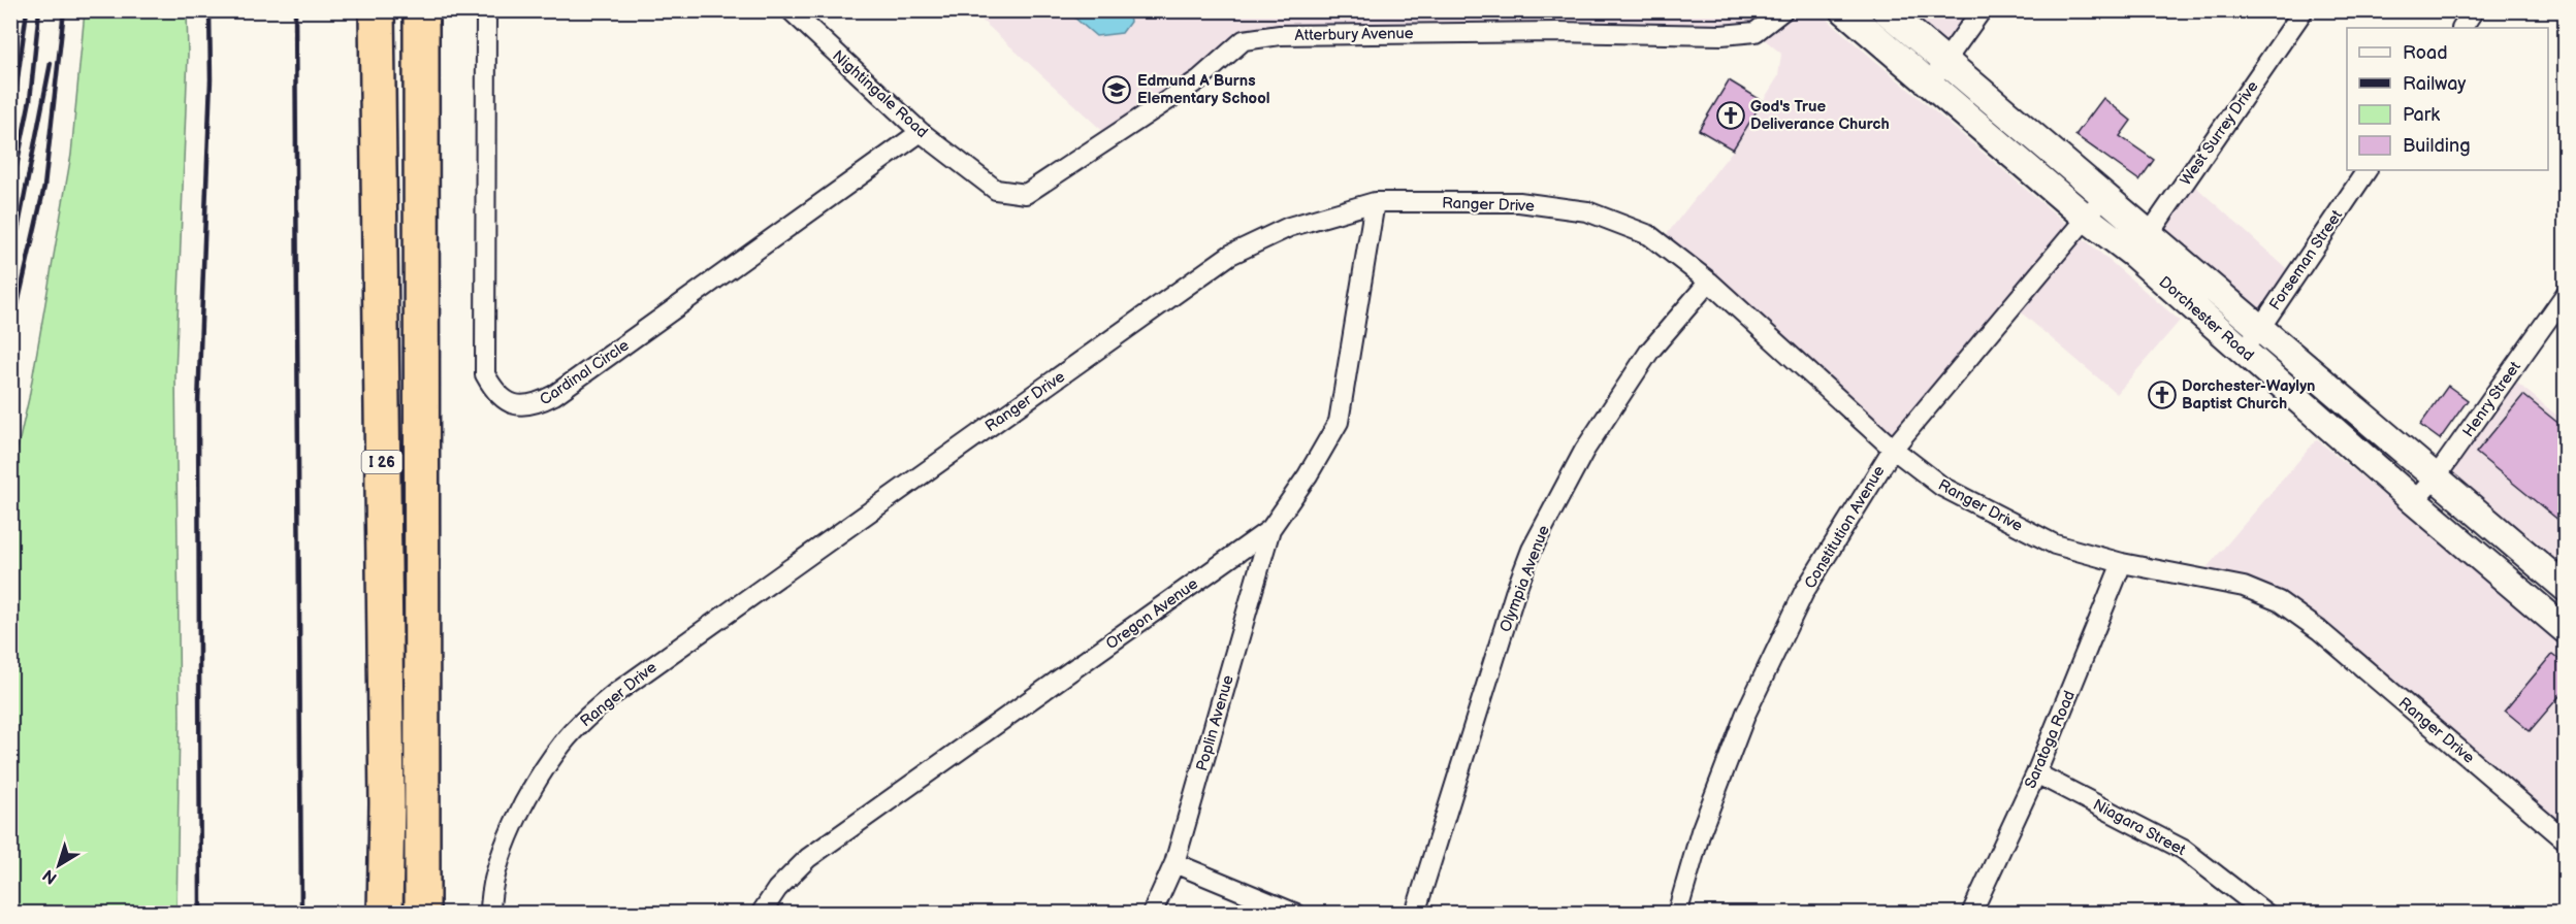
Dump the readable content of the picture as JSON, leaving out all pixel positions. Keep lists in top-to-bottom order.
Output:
{
  "streets": {
    "highway": ["I 26"],
    "main road": ["Dorchester Road"],
    "street": [
      "Atterbury Avenue",
      "Nightingale Road",
      "West Surrey Drive",
      "Ranger Drive",
      "Forseman Street",
      "Cardinal Circle",
      "Henry Street",
      "Constitution Avenue",
      "Olympia Avenue",
      "Oregon Avenue",
      "Poplin Avenue",
      "Saratoga Road",
      "Niagara Street"
    ]
  },
  "crossings": [
    ["Atterbury Avenue", "Nightingale Road"],
    ["Nightingale Road", "Cardinal Circle"],
    ["West Surrey Drive", "Dorchester Road"],
    ["Ranger Drive", "Constitution Avenue"],
    ["Ranger Drive", "Olympia Avenue"],
    ["Ranger Drive", "Oregon Avenue"],
    ["Ranger Drive", "Saratoga Road"],
    ["Forseman Street", "Dorchester Road"],
    ["Dorchester Road", "Henry Street"],
    ["Dorchester Road", "Constitution Avenue"],
    ["Oregon Avenue", "Poplin Avenue"],
    ["Saratoga Road", "Niagara Street"]
  ],
  "places": {
    "school or university": ["Edmund A Burns Elementary School"],
    "church": ["God's True Deliverance Church", "Dorchester-Waylyn Baptist Church"]
  },
  "legend": [
    "Road",
    "Railway",
    "Park",
    "Building"
  ],
  "north": "bottom left"
}
